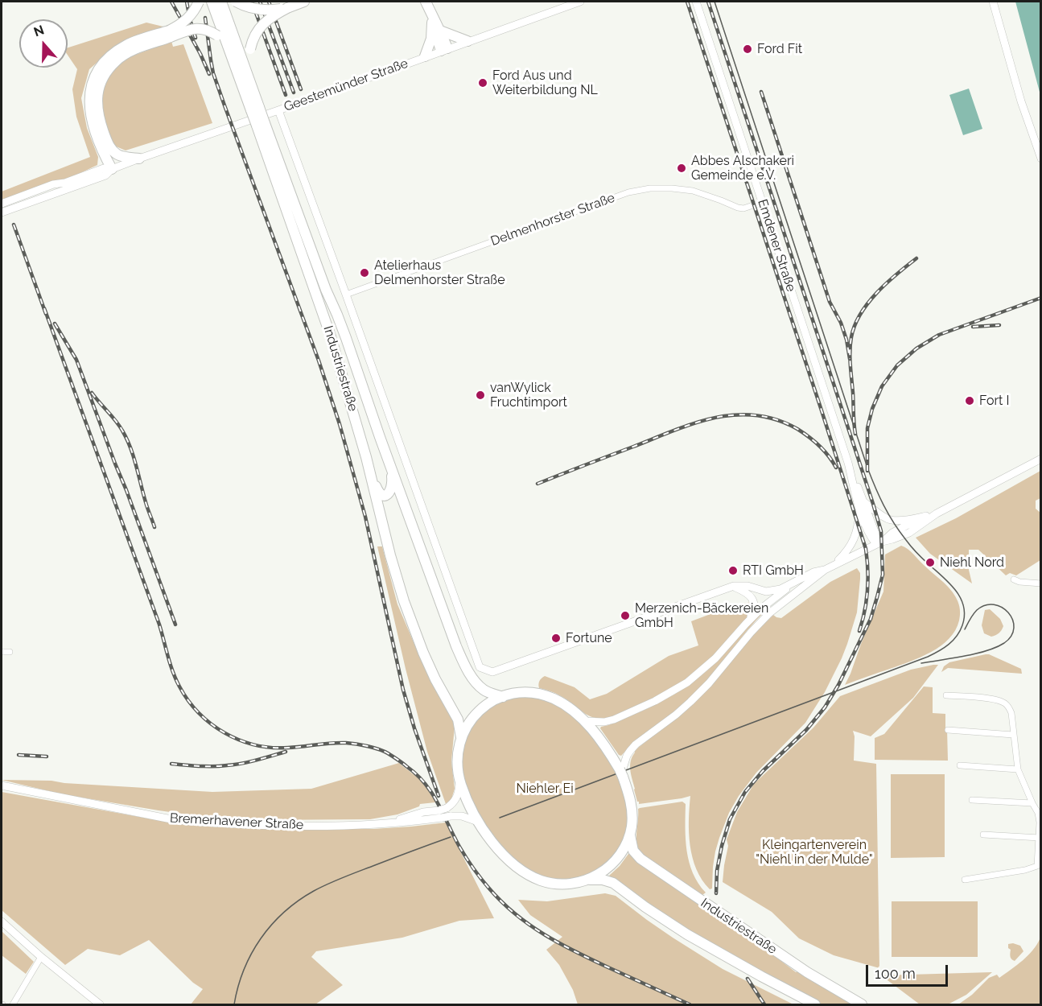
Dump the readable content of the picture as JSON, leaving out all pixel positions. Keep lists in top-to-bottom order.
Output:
{
  "streets": {
    "highway": ["Industriestraße"],
    "street": [
      "Geestemünder Straße",
      "Delmenhorster Straße",
      "Emdener Straße",
      "Bremerhavener Straße"
    ]
  },
  "crossings": [
    ["Delmenhorster Straße", "Emdener Straße"]
  ],
  "parks": ["Niehler Ei", "Kleingartenverein \"Niehl in der Mulde\""],
  "places": [
    "Ford Fit",
    "Ford Aus und Weiterbildung NL",
    "Abbes Alschakeri Gemeinde e.V.",
    "Atelierhaus Delmenhorster Straße",
    "vanWylick Fruchtimport",
    "Fort I",
    "Niehl Nord",
    "RTI GmbH",
    "Merzenich-Bäckereien GmbH",
    "Fortune"
  ],
  "scale_bar": "100 m",
  "north": "top"
}
